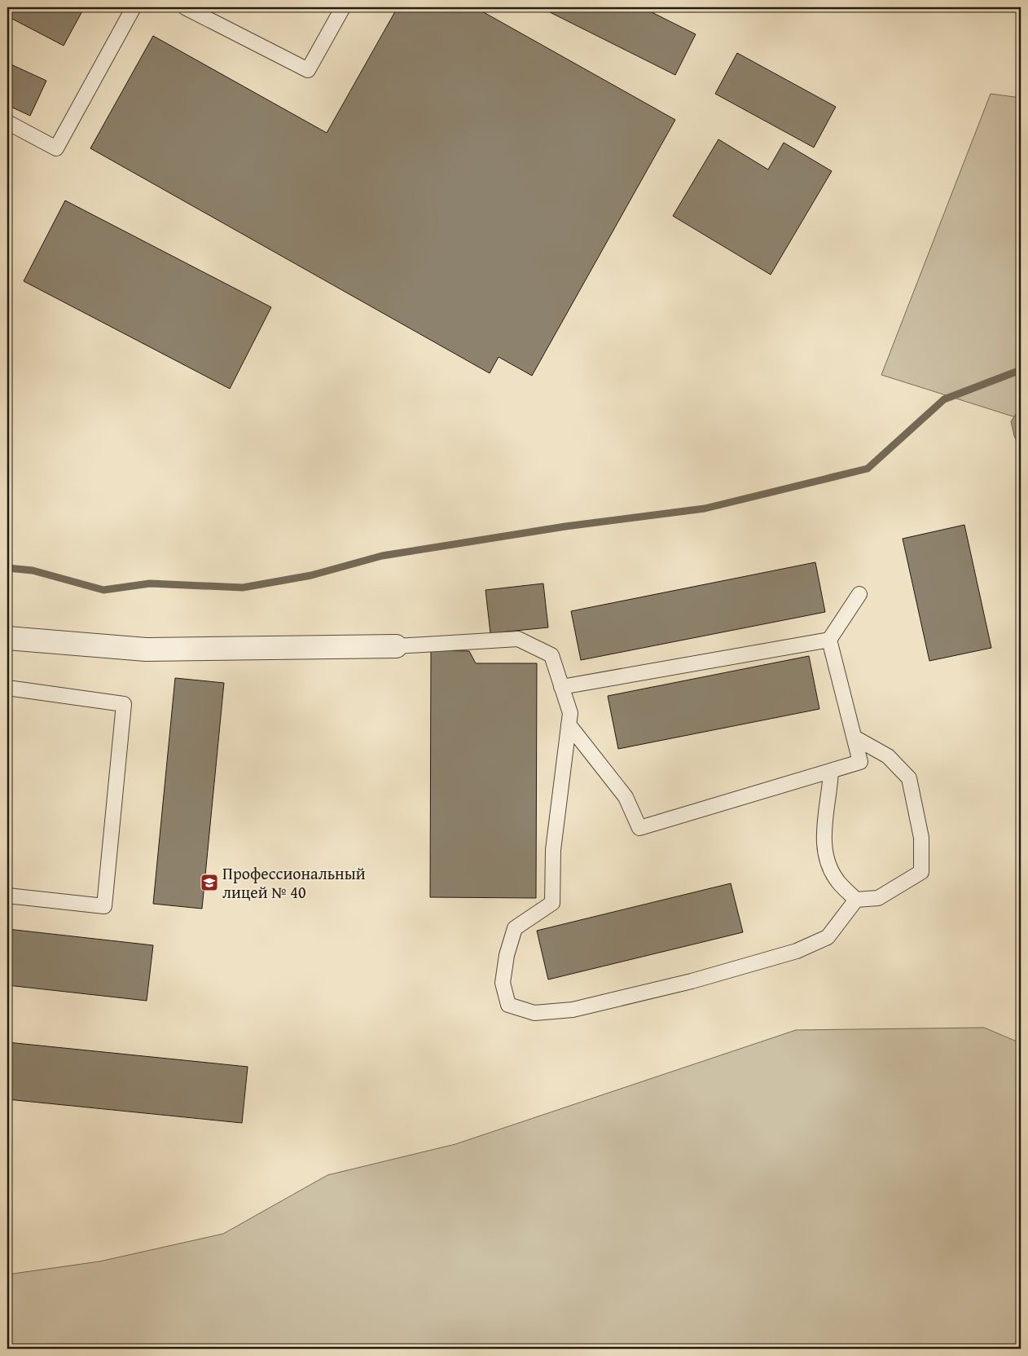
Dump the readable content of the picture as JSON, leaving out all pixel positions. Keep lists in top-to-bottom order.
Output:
{
  "places": {
    "school or university": ["Профессиональный лицей № 40"]
  }
}
